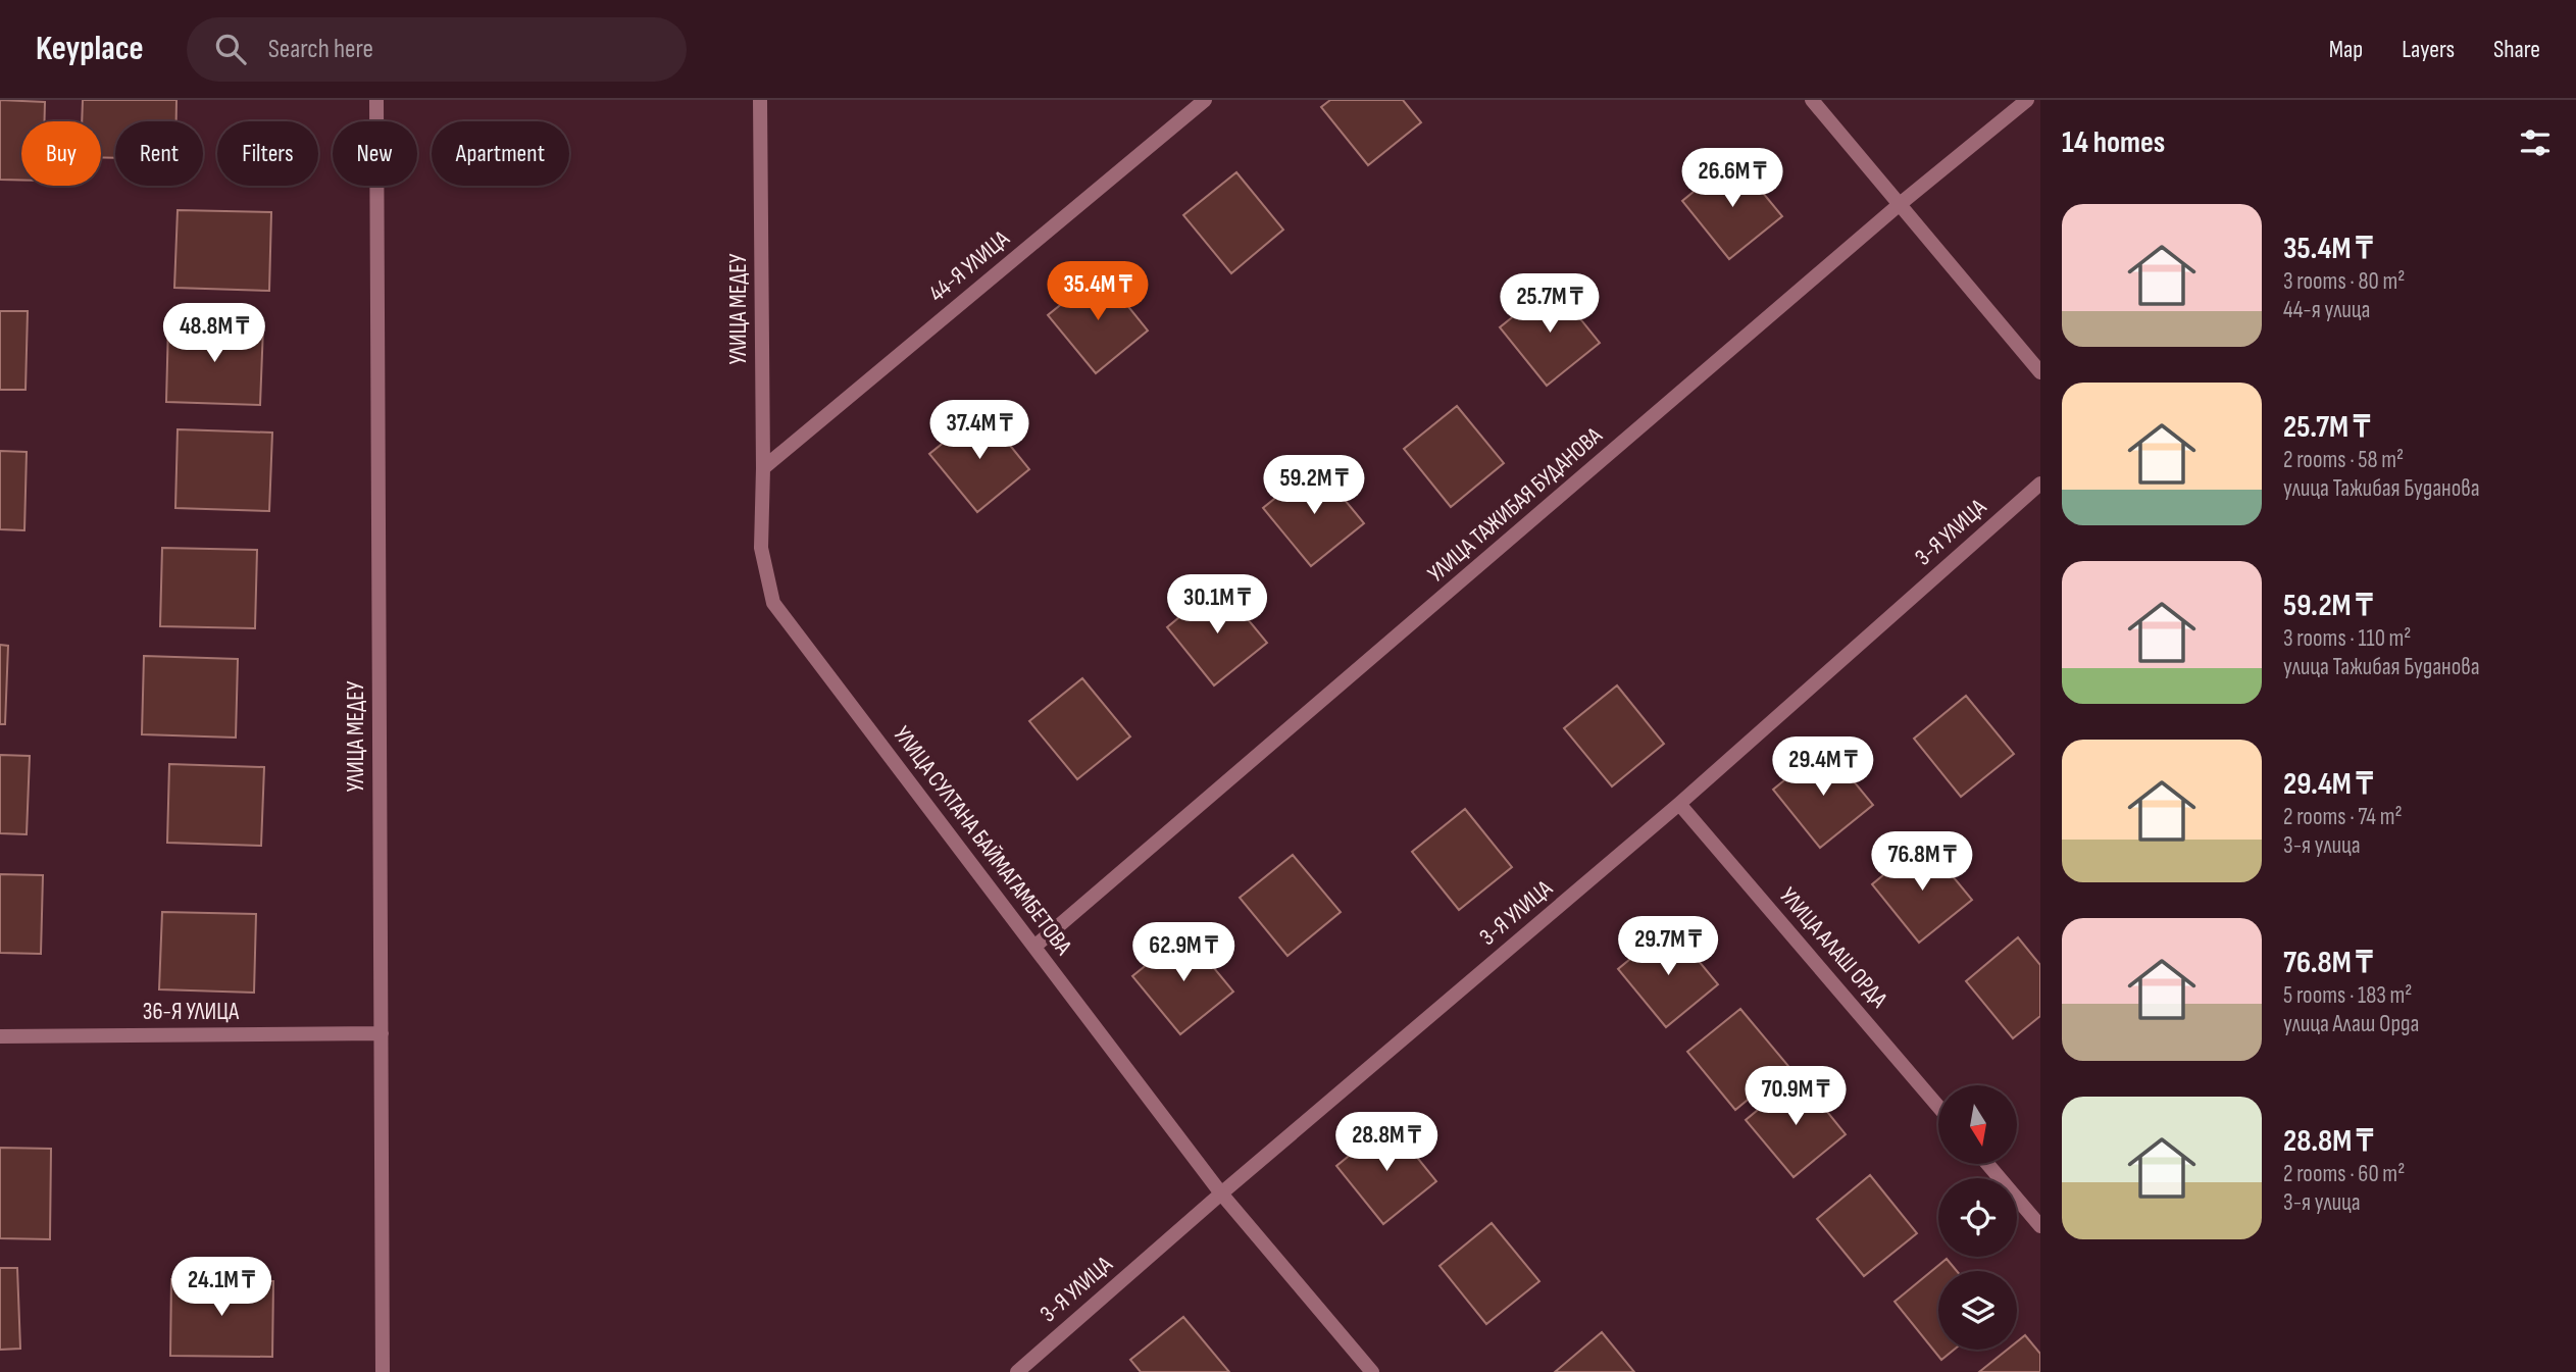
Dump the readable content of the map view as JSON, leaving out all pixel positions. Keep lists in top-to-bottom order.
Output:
{
  "streets": {
    "street": [
      "44-Я УЛИЦА",
      "УЛИЦА МЕДЕУ",
      "УЛИЦА ТАЖИБАЯ БУДАНОВА",
      "3-Я УЛИЦА",
      "УЛИЦА СУЛТАНА БАЙМАГАМБЕТОВА",
      "УЛИЦА АЛАШ ОРДА",
      "36-Я УЛИЦА"
    ]
  },
  "crossings": [
    ["44-Я УЛИЦА", "УЛИЦА МЕДЕУ"],
    ["УЛИЦА МЕДЕУ", "УЛИЦА СУЛТАНА БАЙМАГАМБЕТОВА"],
    ["УЛИЦА МЕДЕУ", "36-Я УЛИЦА"],
    ["УЛИЦА ТАЖИБАЯ БУДАНОВА", "УЛИЦА СУЛТАНА БАЙМАГАМБЕТОВА"],
    ["3-Я УЛИЦА", "УЛИЦА СУЛТАНА БАЙМАГАМБЕТОВА"],
    ["3-Я УЛИЦА", "УЛИЦА АЛАШ ОРДА"]
  ],
  "north": "bottom",
  "page": {
    "header": "Keyplace",
    "search": "Search here",
    "nav": ["Map", "Layers", "Share"],
    "heading": "14 homes",
    "chip": [
      "Buy",
      "Rent",
      "Filters",
      "New",
      "Apartment"
    ],
    "price": [
      "26.6M ₸",
      "35.4M ₸",
      "25.7M ₸",
      "48.8M ₸",
      "37.4M ₸",
      "59.2M ₸",
      "30.1M ₸",
      "29.4M ₸",
      "76.8M ₸",
      "29.7M ₸",
      "62.9M ₸",
      "70.9M ₸",
      "28.8M ₸",
      "24.1M ₸"
    ],
    "list": [
      {
        "name": "35.4M ₸",
        "note": "3 rooms · 80 m² · 44-я улица"
      },
      {
        "name": "25.7M ₸",
        "note": "2 rooms · 58 m² · улица Тажибая Буданова"
      },
      {
        "name": "59.2M ₸",
        "note": "3 rooms · 110 m² · улица Тажибая Буданова"
      },
      {
        "name": "29.4M ₸",
        "note": "2 rooms · 74 m² · 3-я улица"
      },
      {
        "name": "76.8M ₸",
        "note": "5 rooms · 183 m² · улица Алаш Орда"
      },
      {
        "name": "28.8M ₸",
        "note": "2 rooms · 60 m² · 3-я улица"
      }
    ]
  }
}
